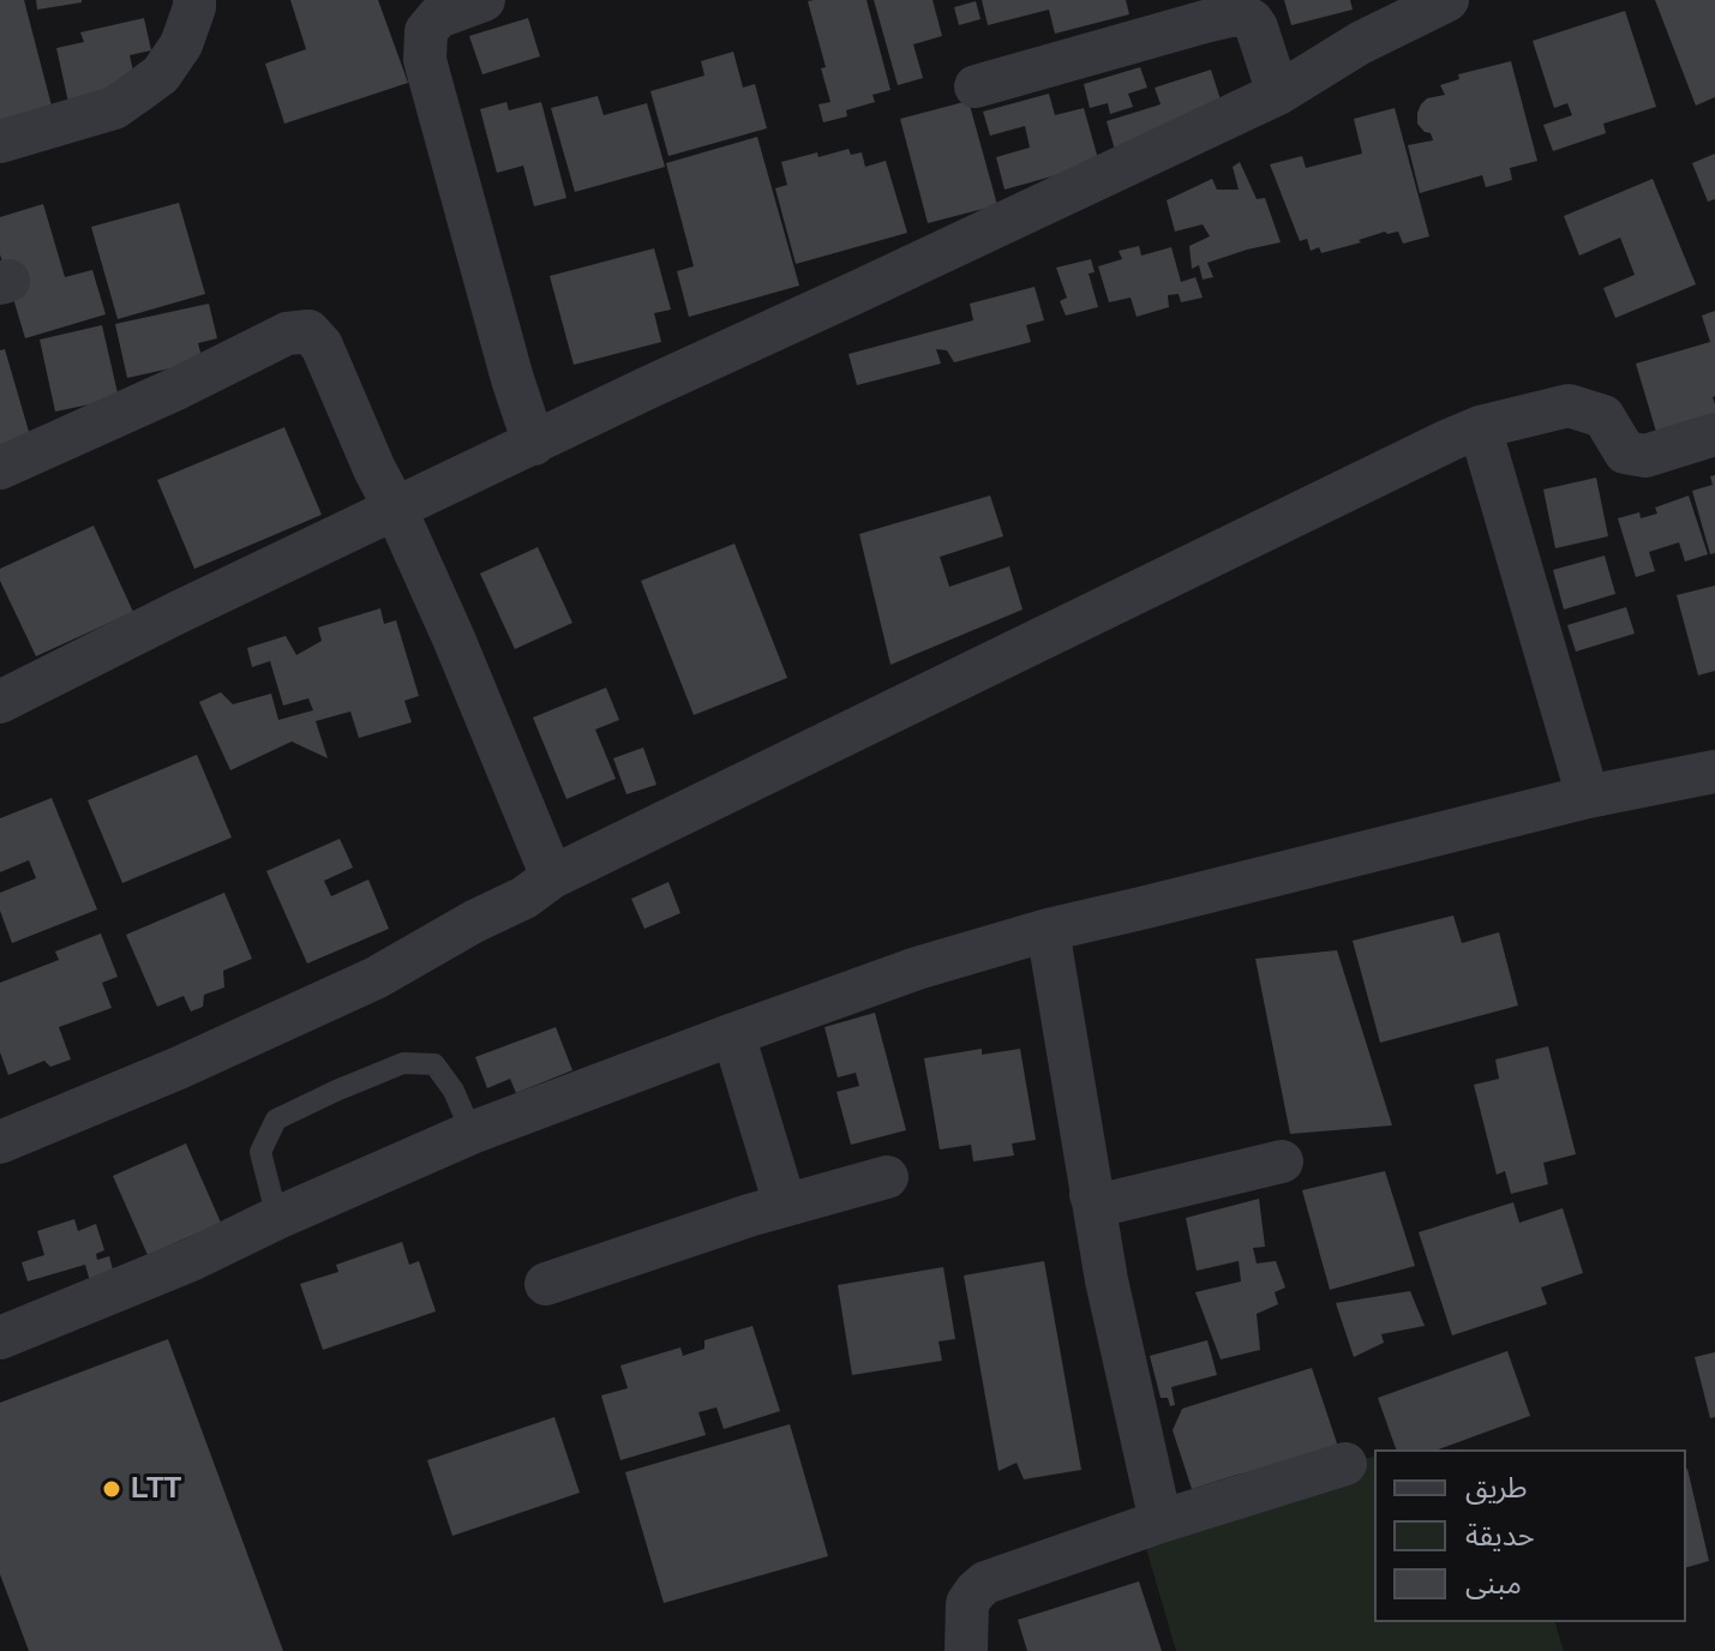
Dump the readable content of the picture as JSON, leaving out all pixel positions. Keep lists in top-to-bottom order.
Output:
{
  "places": ["LTT"],
  "legend": ["طريق", "حديقة", "مبنى"]
}
